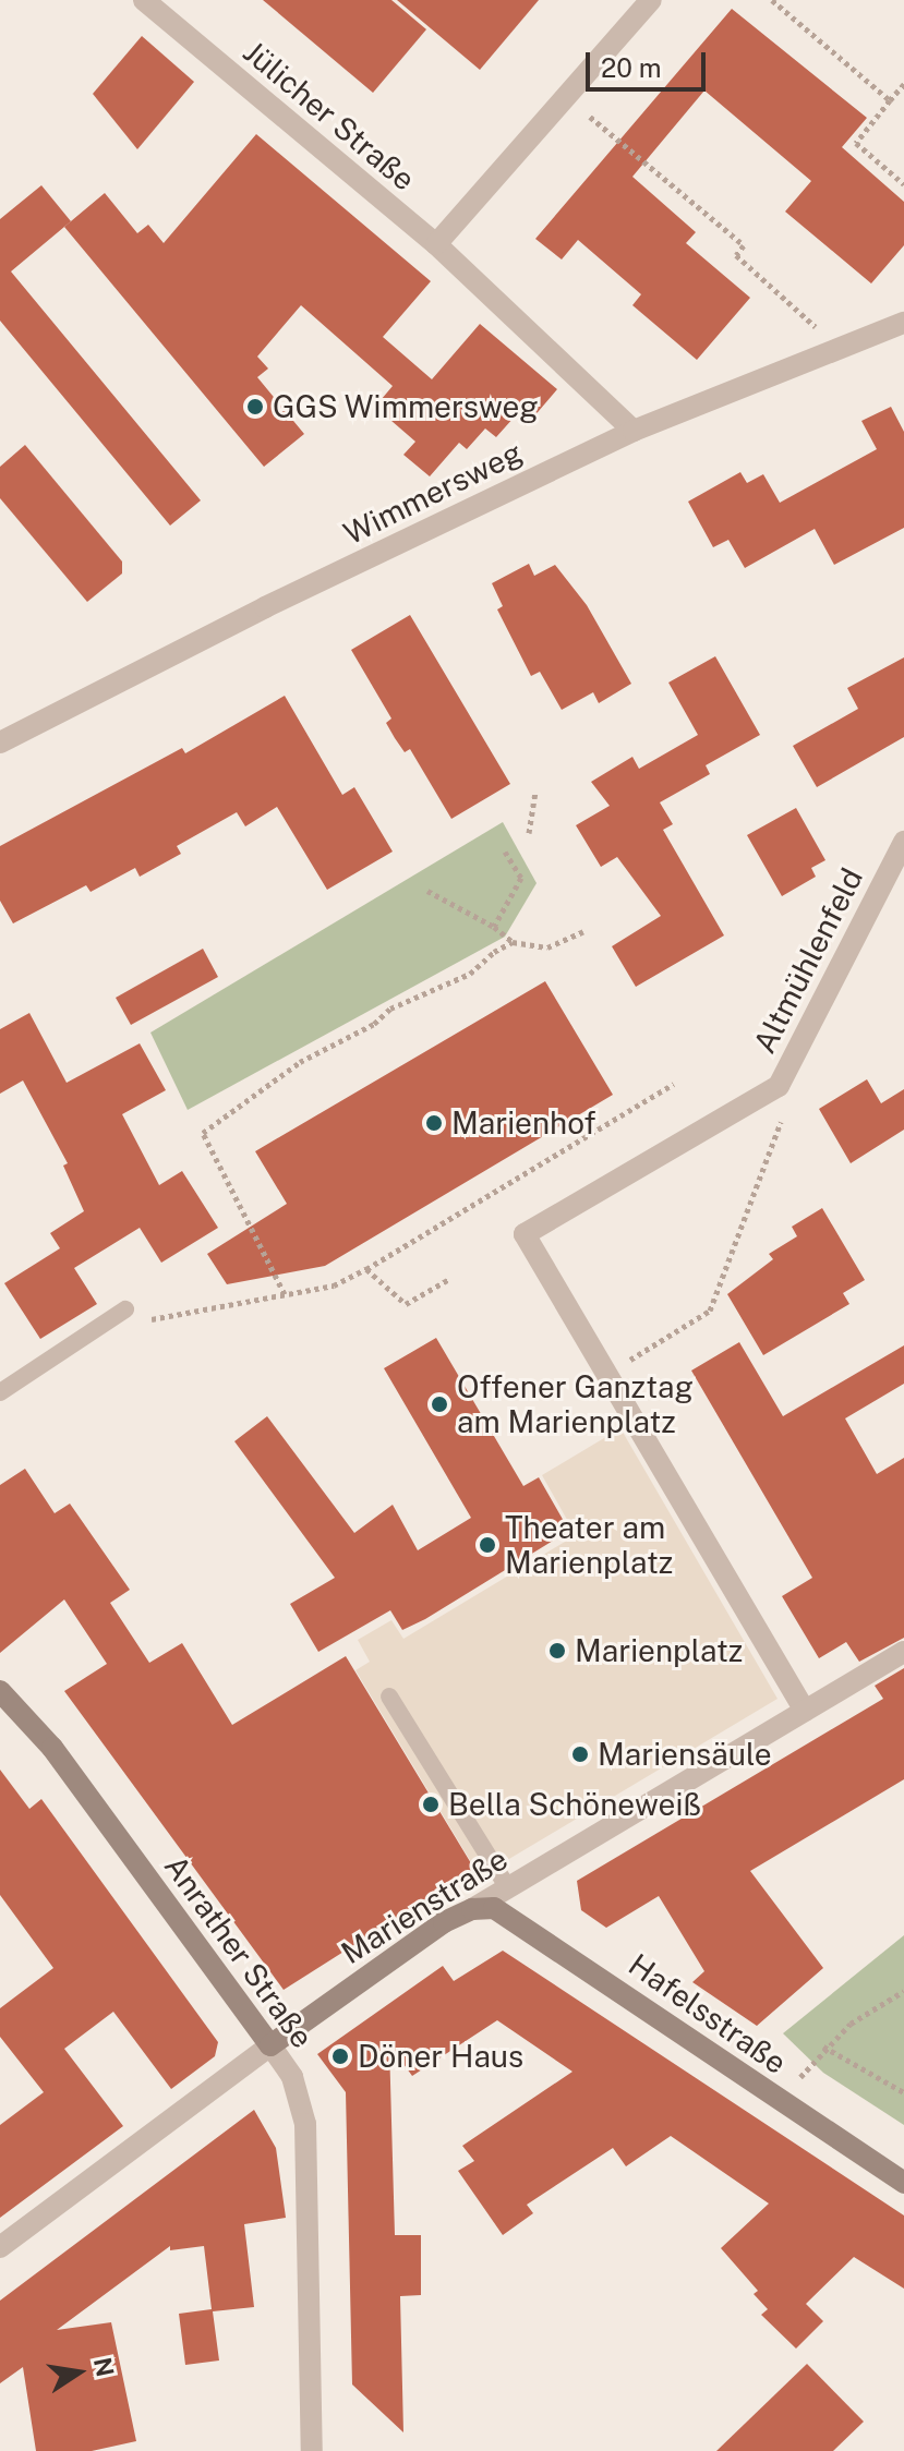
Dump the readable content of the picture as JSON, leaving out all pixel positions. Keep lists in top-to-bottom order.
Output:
{
  "streets": {
    "main road": ["Marienstraße", "Anrather Straße", "Hafelsstraße"],
    "street": ["Jülicher Straße", "Wimmersweg", "Altmühlenfeld"]
  },
  "crossings": [
    ["Jülicher Straße", "Wimmersweg"],
    ["Marienstraße", "Anrather Straße"],
    ["Marienstraße", "Hafelsstraße"]
  ],
  "places": [
    "GGS Wimmersweg",
    "Marienhof",
    "Offener Ganztag am Marienplatz",
    "Theater am Marienplatz",
    "Marienplatz",
    "Mariensäule",
    "Bella Schöneweiß",
    "Döner Haus"
  ],
  "scale_bar": "20 m",
  "north": "right"
}
